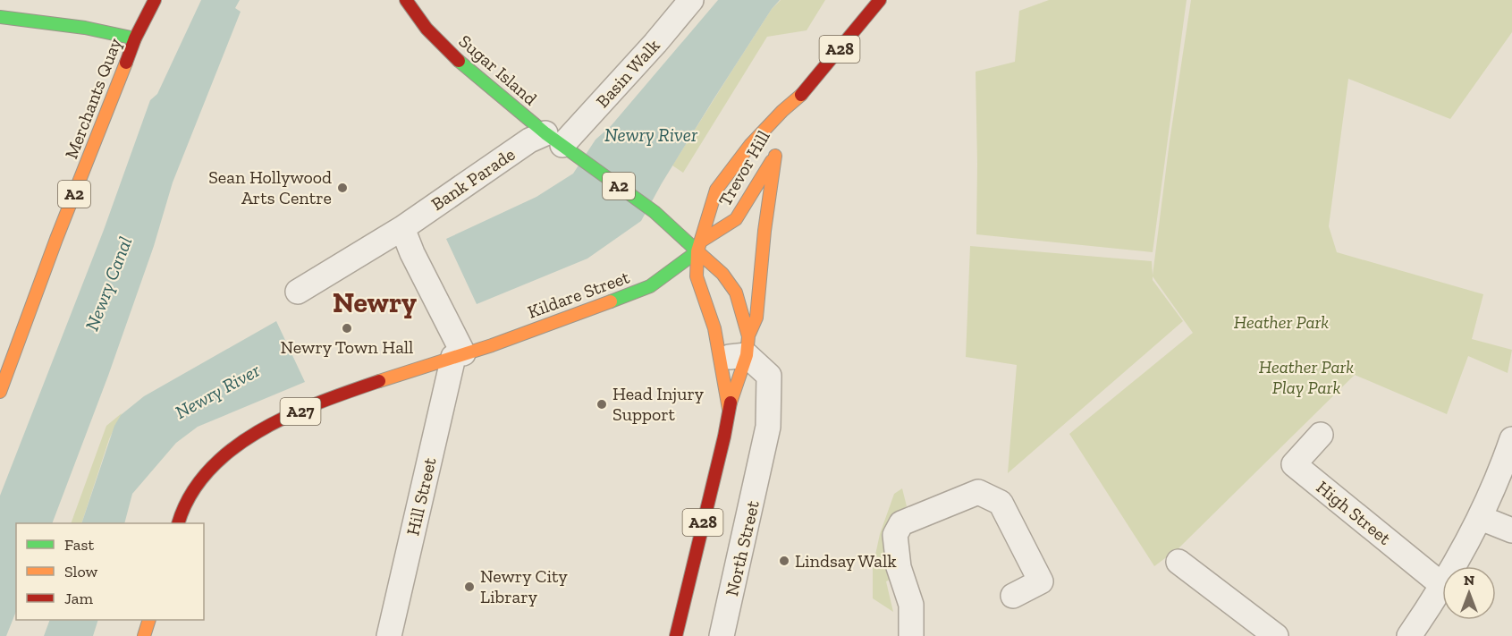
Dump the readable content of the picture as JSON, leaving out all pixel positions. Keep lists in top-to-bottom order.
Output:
{
  "streets": {
    "main road": [
      "A28",
      "Sugar Island",
      "Merchants Quay",
      "Trevor Hill",
      "A2",
      "Kildare Street",
      "A27"
    ],
    "street": [
      "Basin Walk",
      "Bank Parade",
      "Hill Street",
      "High Street",
      "North Street"
    ]
  },
  "crossings": [
    ["A28", "Trevor Hill"],
    ["A28", "A2"],
    ["A28", "Kildare Street"],
    ["A28", "North Street"],
    ["Sugar Island", "Basin Walk"],
    ["Sugar Island", "Bank Parade"],
    ["Sugar Island", "A2"],
    ["Basin Walk", "Bank Parade"],
    ["Basin Walk", "A2"],
    ["Trevor Hill", "A2"],
    ["Trevor Hill", "Kildare Street"],
    ["Trevor Hill", "North Street"],
    ["Bank Parade", "A2"],
    ["A2", "Kildare Street"],
    ["Kildare Street", "A27"],
    ["Kildare Street", "Hill Street"],
    ["A27", "Hill Street"]
  ],
  "districts": ["Newry"],
  "water": ["Newry River", "Newry Canal"],
  "parks": ["Heather Park", "Heather Park Play Park"],
  "places": [
    "Sean Hollywood Arts Centre",
    "Newry Town Hall",
    "Head Injury Support",
    "Lindsay Walk",
    "Newry City Library"
  ],
  "legend": ["Fast", "Slow", "Jam"],
  "north": "top"
}
